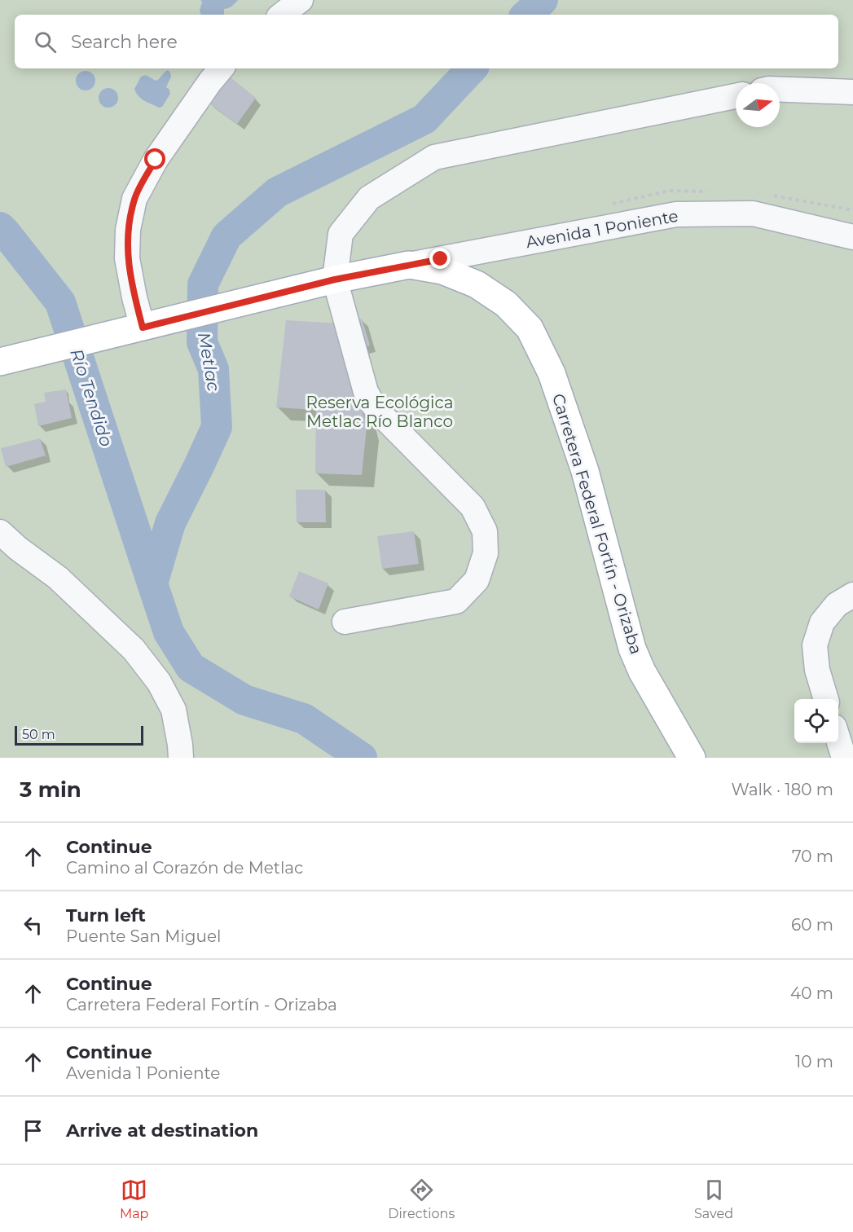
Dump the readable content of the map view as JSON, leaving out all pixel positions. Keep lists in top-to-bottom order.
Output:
{
  "streets": {
    "main road": ["Carretera Federal Fortín - Orizaba"],
    "street": ["Avenida 1 Poniente"]
  },
  "crossings": [
    ["Avenida 1 Poniente", "Carretera Federal Fortín - Orizaba"]
  ],
  "water": ["Metlac", "Río Tendido"],
  "parks": ["Reserva Ecológica Metlac Río Blanco"],
  "scale_bar": "50 m",
  "north": "right",
  "page": {
    "search": "Search here",
    "scale": "50 m",
    "heading": ["3 min", "Walk · 180 m"],
    "list": [
      ["Continue", "Camino al Corazón de Metlac", "70 m"],
      ["Turn left", "Puente San Miguel", "60 m"],
      ["Continue", "Carretera Federal Fortín - Orizaba", "40 m"],
      ["Continue", "Avenida 1 Poniente", "10 m"],
      "Arrive at destination"
    ],
    "nav": ["Map", "Directions", "Saved"]
  }
}
